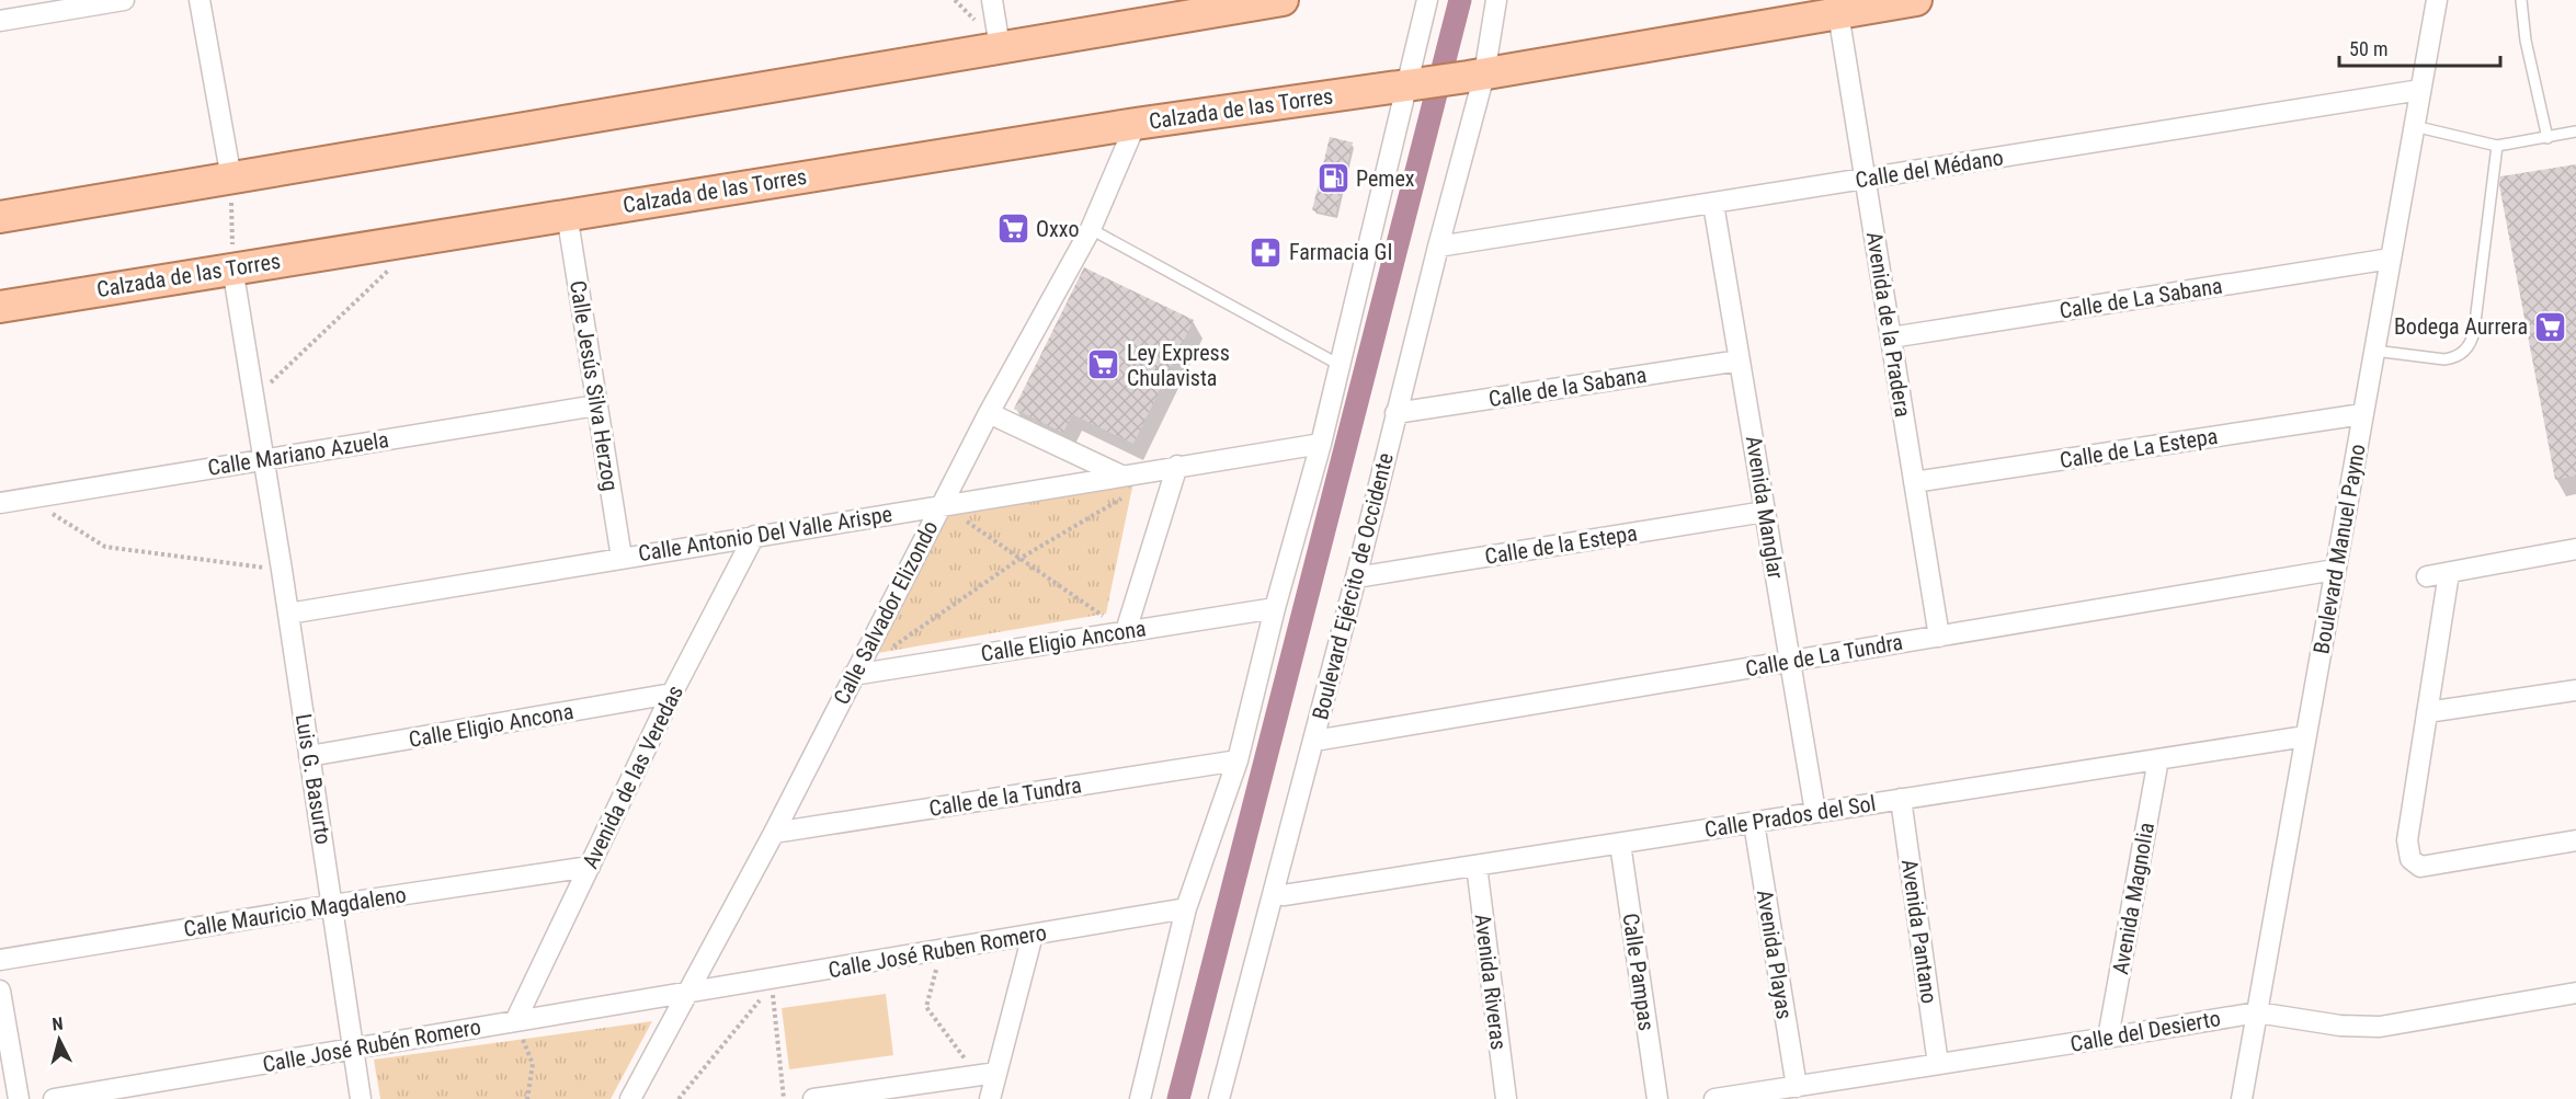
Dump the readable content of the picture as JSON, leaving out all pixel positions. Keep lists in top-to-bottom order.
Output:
{
  "streets": {
    "main road": ["Calzada de las Torres"],
    "street": [
      "Calle del Médano",
      "Calle de La Sabana",
      "Avenida de la Pradera",
      "Calle Jesús Silva Herzog",
      "Calle de la Sabana",
      "Calle de La Estepa",
      "Calle Mariano Azuela",
      "Avenida Manglar",
      "Calle Antonio Del Valle Arispe",
      "Calle de la Estepa",
      "Boulevard Manuel Payno",
      "Boulevard Ejército de Occidente",
      "Calle Salvador Elizondo",
      "Calle Eligio Ancona",
      "Calle de La Tundra",
      "Avenida de las Veredas",
      "Luis G. Basurto",
      "Calle de la Tundra",
      "Calle Prados del Sol",
      "Avenida Magnolia",
      "Calle Mauricio Magdaleno",
      "Avenida Pantano",
      "Calle José Ruben Romero",
      "Avenida Playas",
      "Calle Pampas",
      "Avenida Riveras",
      "Calle del Desierto",
      "Calle José Rubén Romero"
    ]
  },
  "crossings": [
    ["Calzada de las Torres", "Calle Jesús Silva Herzog"],
    ["Calzada de las Torres", "Boulevard Ejército de Occidente"],
    ["Calzada de las Torres", "Calle Salvador Elizondo"],
    ["Calzada de las Torres", "Luis G. Basurto"],
    ["Calle del Médano", "Avenida de la Pradera"],
    ["Calle del Médano", "Avenida Manglar"],
    ["Calle del Médano", "Boulevard Manuel Payno"],
    ["Calle del Médano", "Boulevard Ejército de Occidente"],
    ["Calle de La Sabana", "Avenida de la Pradera"],
    ["Calle de La Sabana", "Boulevard Manuel Payno"],
    ["Avenida de la Pradera", "Calle de La Estepa"],
    ["Avenida de la Pradera", "Calle de La Tundra"],
    ["Calle Jesús Silva Herzog", "Calle Mariano Azuela"],
    ["Calle Jesús Silva Herzog", "Calle Antonio Del Valle Arispe"],
    ["Calle de la Sabana", "Avenida Manglar"],
    ["Calle de la Sabana", "Boulevard Ejército de Occidente"],
    ["Calle de La Estepa", "Boulevard Manuel Payno"],
    ["Calle Mariano Azuela", "Luis G. Basurto"],
    ["Avenida Manglar", "Calle de la Estepa"],
    ["Avenida Manglar", "Calle de La Tundra"],
    ["Avenida Manglar", "Calle Prados del Sol"],
    ["Calle Antonio Del Valle Arispe", "Calle Salvador Elizondo"],
    ["Calle Antonio Del Valle Arispe", "Avenida de las Veredas"],
    ["Calle Antonio Del Valle Arispe", "Luis G. Basurto"],
    ["Calle de la Estepa", "Boulevard Ejército de Occidente"],
    ["Boulevard Manuel Payno", "Calle de La Tundra"],
    ["Boulevard Manuel Payno", "Calle Prados del Sol"],
    ["Boulevard Manuel Payno", "Calle del Desierto"],
    ["Boulevard Ejército de Occidente", "Calle de La Tundra"],
    ["Boulevard Ejército de Occidente", "Calle Prados del Sol"],
    ["Calle Salvador Elizondo", "Calle Eligio Ancona"],
    ["Calle Salvador Elizondo", "Calle de la Tundra"],
    ["Calle Salvador Elizondo", "Calle José Ruben Romero"],
    ["Calle Salvador Elizondo", "Calle José Rubén Romero"],
    ["Calle Eligio Ancona", "Avenida de las Veredas"],
    ["Calle Eligio Ancona", "Luis G. Basurto"],
    ["Avenida de las Veredas", "Calle Mauricio Magdaleno"],
    ["Avenida de las Veredas", "Calle José Rubén Romero"],
    ["Luis G. Basurto", "Calle Mauricio Magdaleno"],
    ["Luis G. Basurto", "Calle José Rubén Romero"],
    ["Calle Prados del Sol", "Avenida Magnolia"],
    ["Calle Prados del Sol", "Avenida Pantano"],
    ["Calle Prados del Sol", "Avenida Playas"],
    ["Calle Prados del Sol", "Calle Pampas"],
    ["Calle Prados del Sol", "Avenida Riveras"],
    ["Avenida Magnolia", "Calle del Desierto"],
    ["Avenida Pantano", "Calle del Desierto"],
    ["Calle José Ruben Romero", "Calle José Rubén Romero"],
    ["Avenida Playas", "Calle del Desierto"]
  ],
  "places": {
    "fuel station": ["Pemex"],
    "supermarket": ["Oxxo", "Bodega Aurrera", "Ley Express Chulavista"],
    "pharmacy": ["Farmacia GI"]
  },
  "scale_bar": "50 m",
  "north": "top"
}
